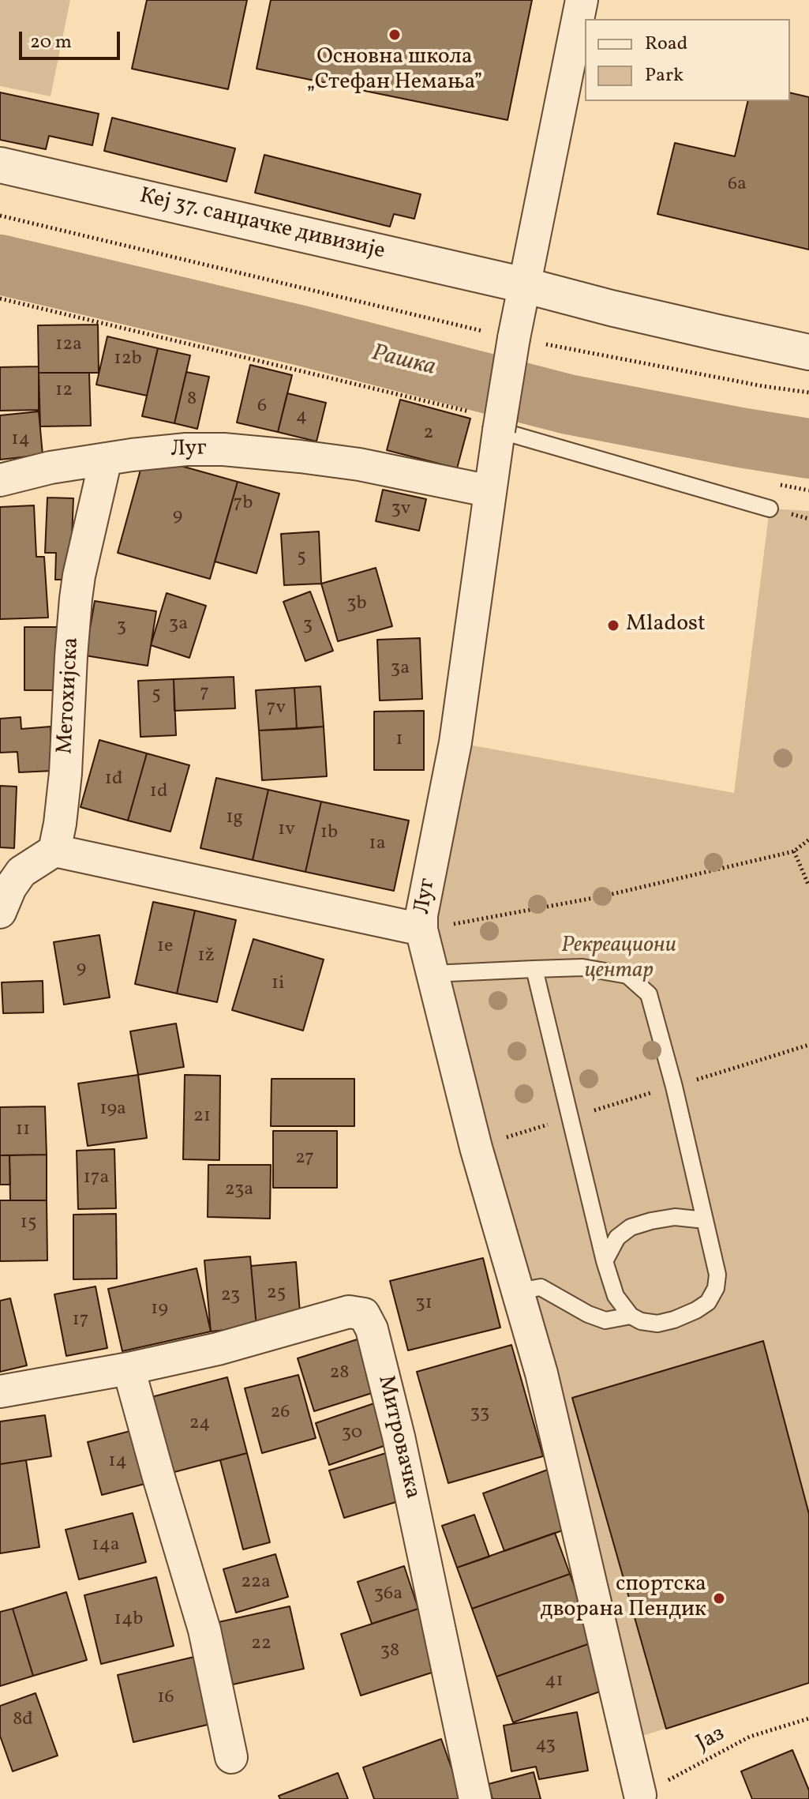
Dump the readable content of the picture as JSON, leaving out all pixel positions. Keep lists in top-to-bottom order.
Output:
{
  "streets": {
    "street": [
      "Кеј 37. санџачке дивизије",
      "Луг",
      "Метохијска",
      "Митровачка"
    ],
    "path": ["Јаз"]
  },
  "crossings": [
    ["Кеј 37. санџачке дивизије", "Луг"],
    ["Луг", "Метохијска"]
  ],
  "water": ["Рашка"],
  "parks": ["Рекреациони центар"],
  "places": ["Основна школа „Стефан Немања”", "Mladost", "спортска дворана Пендик"],
  "house_numbers": [
    "6a",
    "12a",
    "12b",
    "12",
    "8",
    "6",
    "4",
    "2",
    "14",
    "7b",
    "3v",
    "9",
    "5",
    "3b",
    "3a",
    "3",
    "3",
    "3a",
    "7",
    "5",
    "7v",
    "1",
    "1đ",
    "1d",
    "1g",
    "1v",
    "1b",
    "1a",
    "1e",
    "1ž",
    "9",
    "1i",
    "19a",
    "21",
    "11",
    "27",
    "17a",
    "23a",
    "15",
    "25",
    "23",
    "31",
    "19",
    "17",
    "28",
    "26",
    "33",
    "24",
    "30",
    "14",
    "14a",
    "22a",
    "36a",
    "14b",
    "22",
    "38",
    "41",
    "16",
    "8đ",
    "43"
  ],
  "legend": ["Road", "Park"],
  "scale_bar": "20 m"
}
